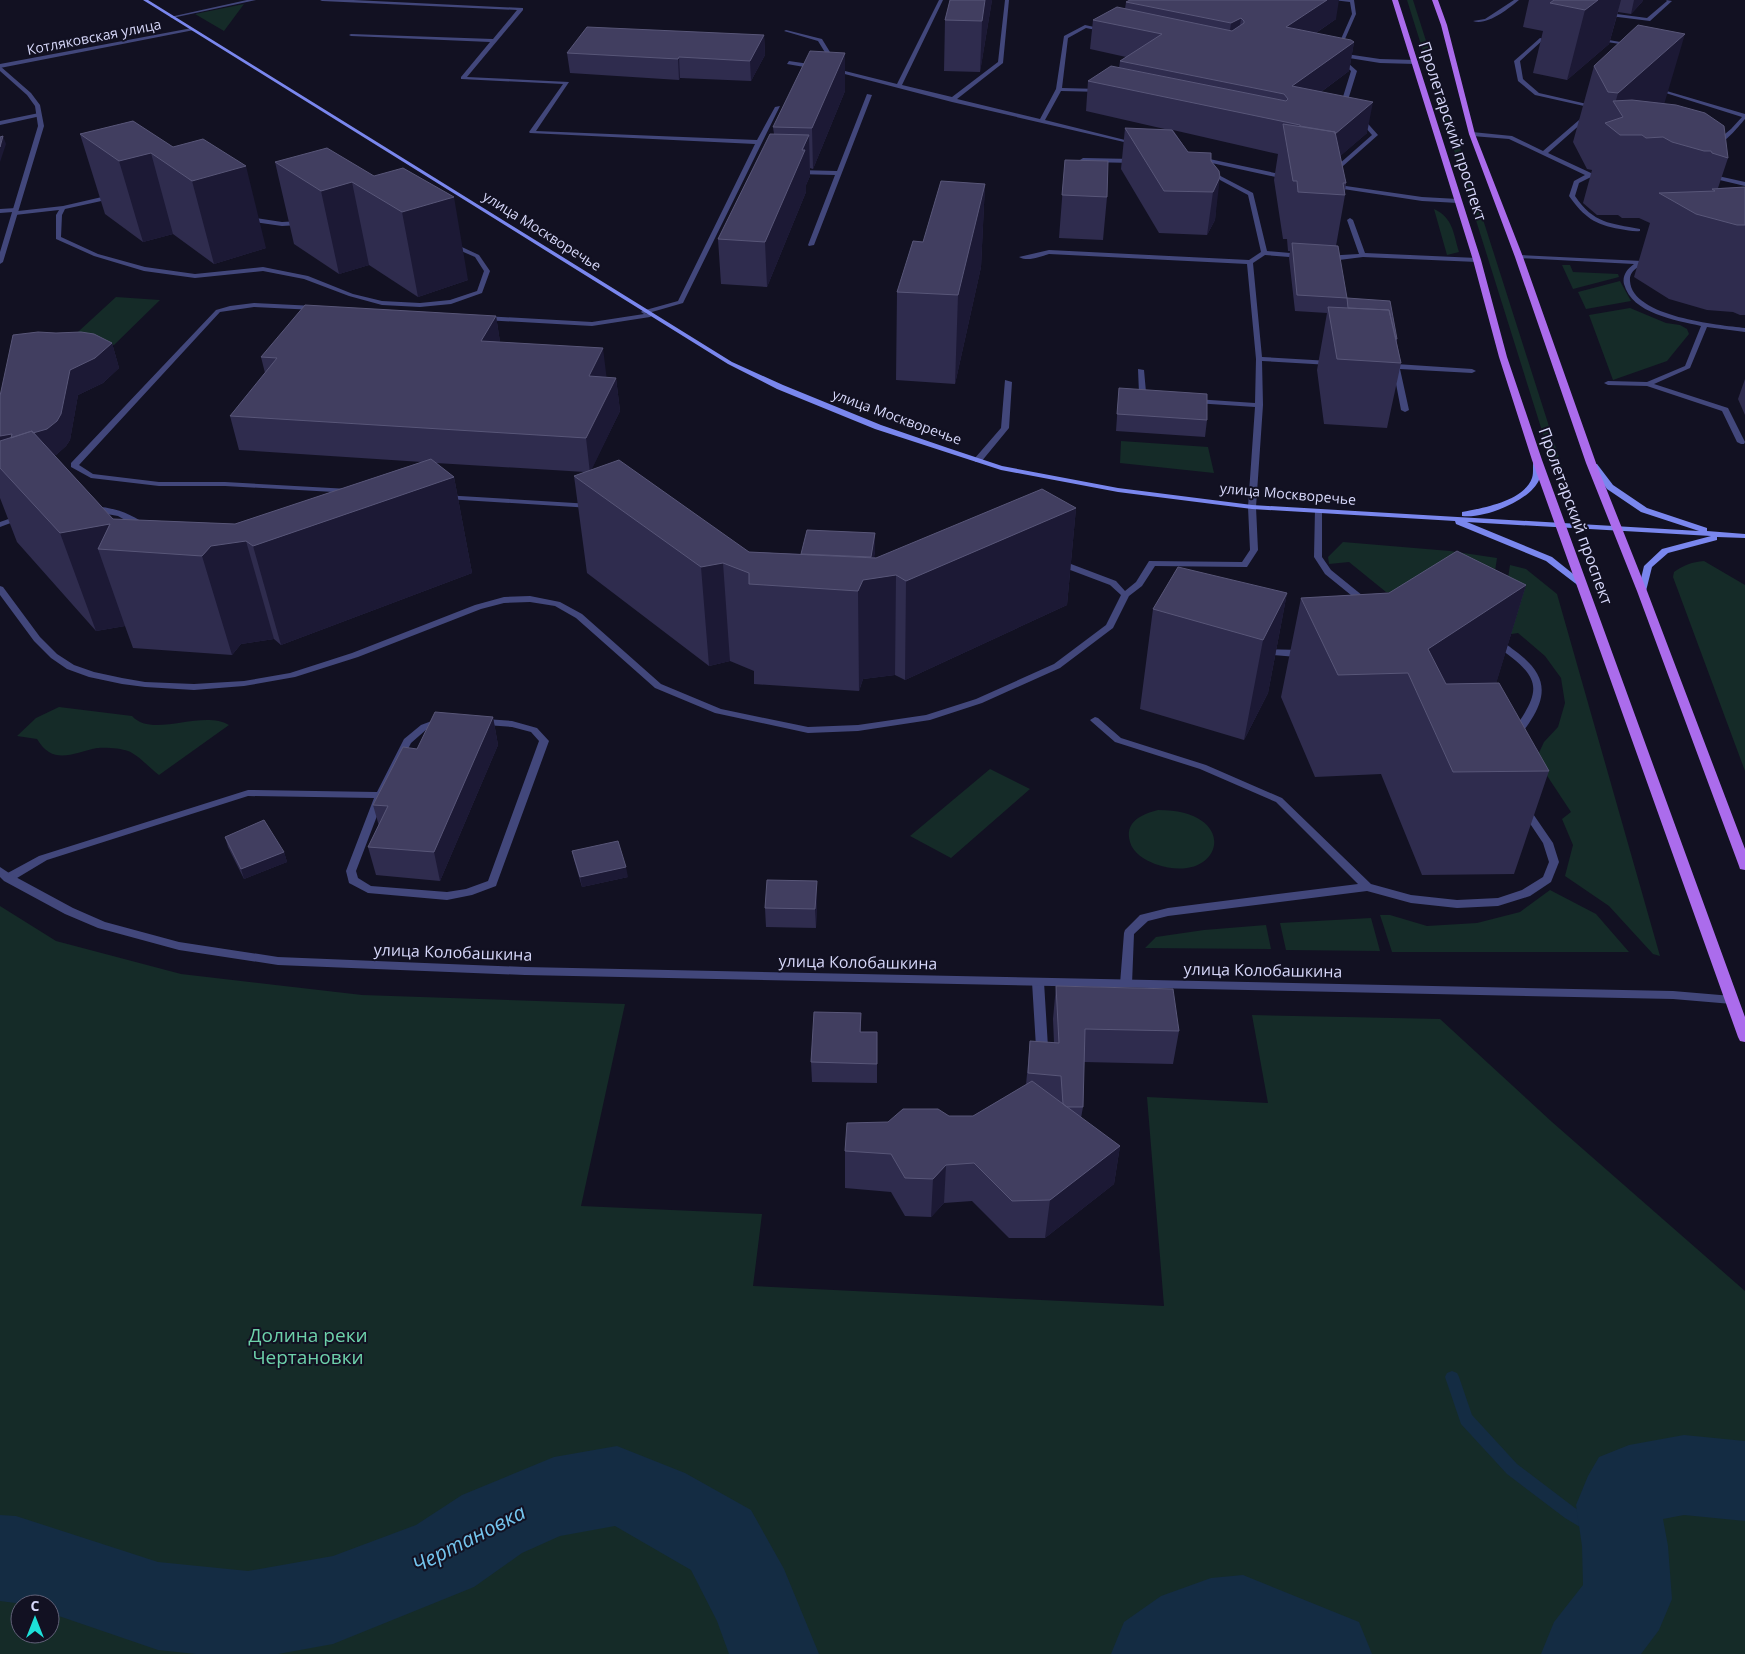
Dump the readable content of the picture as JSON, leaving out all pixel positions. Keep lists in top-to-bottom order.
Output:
{
  "streets": {
    "main road": ["Пролетарский проспект", "улица Москворечье"],
    "street": ["Котляковская улица", "улица Колобашкина"]
  },
  "crossings": [
    ["Котляковская улица", "улица Москворечье"],
    ["Пролетарский проспект", "улица Москворечье"],
    ["Пролетарский проспект", "улица Колобашкина"]
  ],
  "water": ["Чертановка"],
  "parks": ["Долина реки Чертановки"],
  "north": "top"
}
